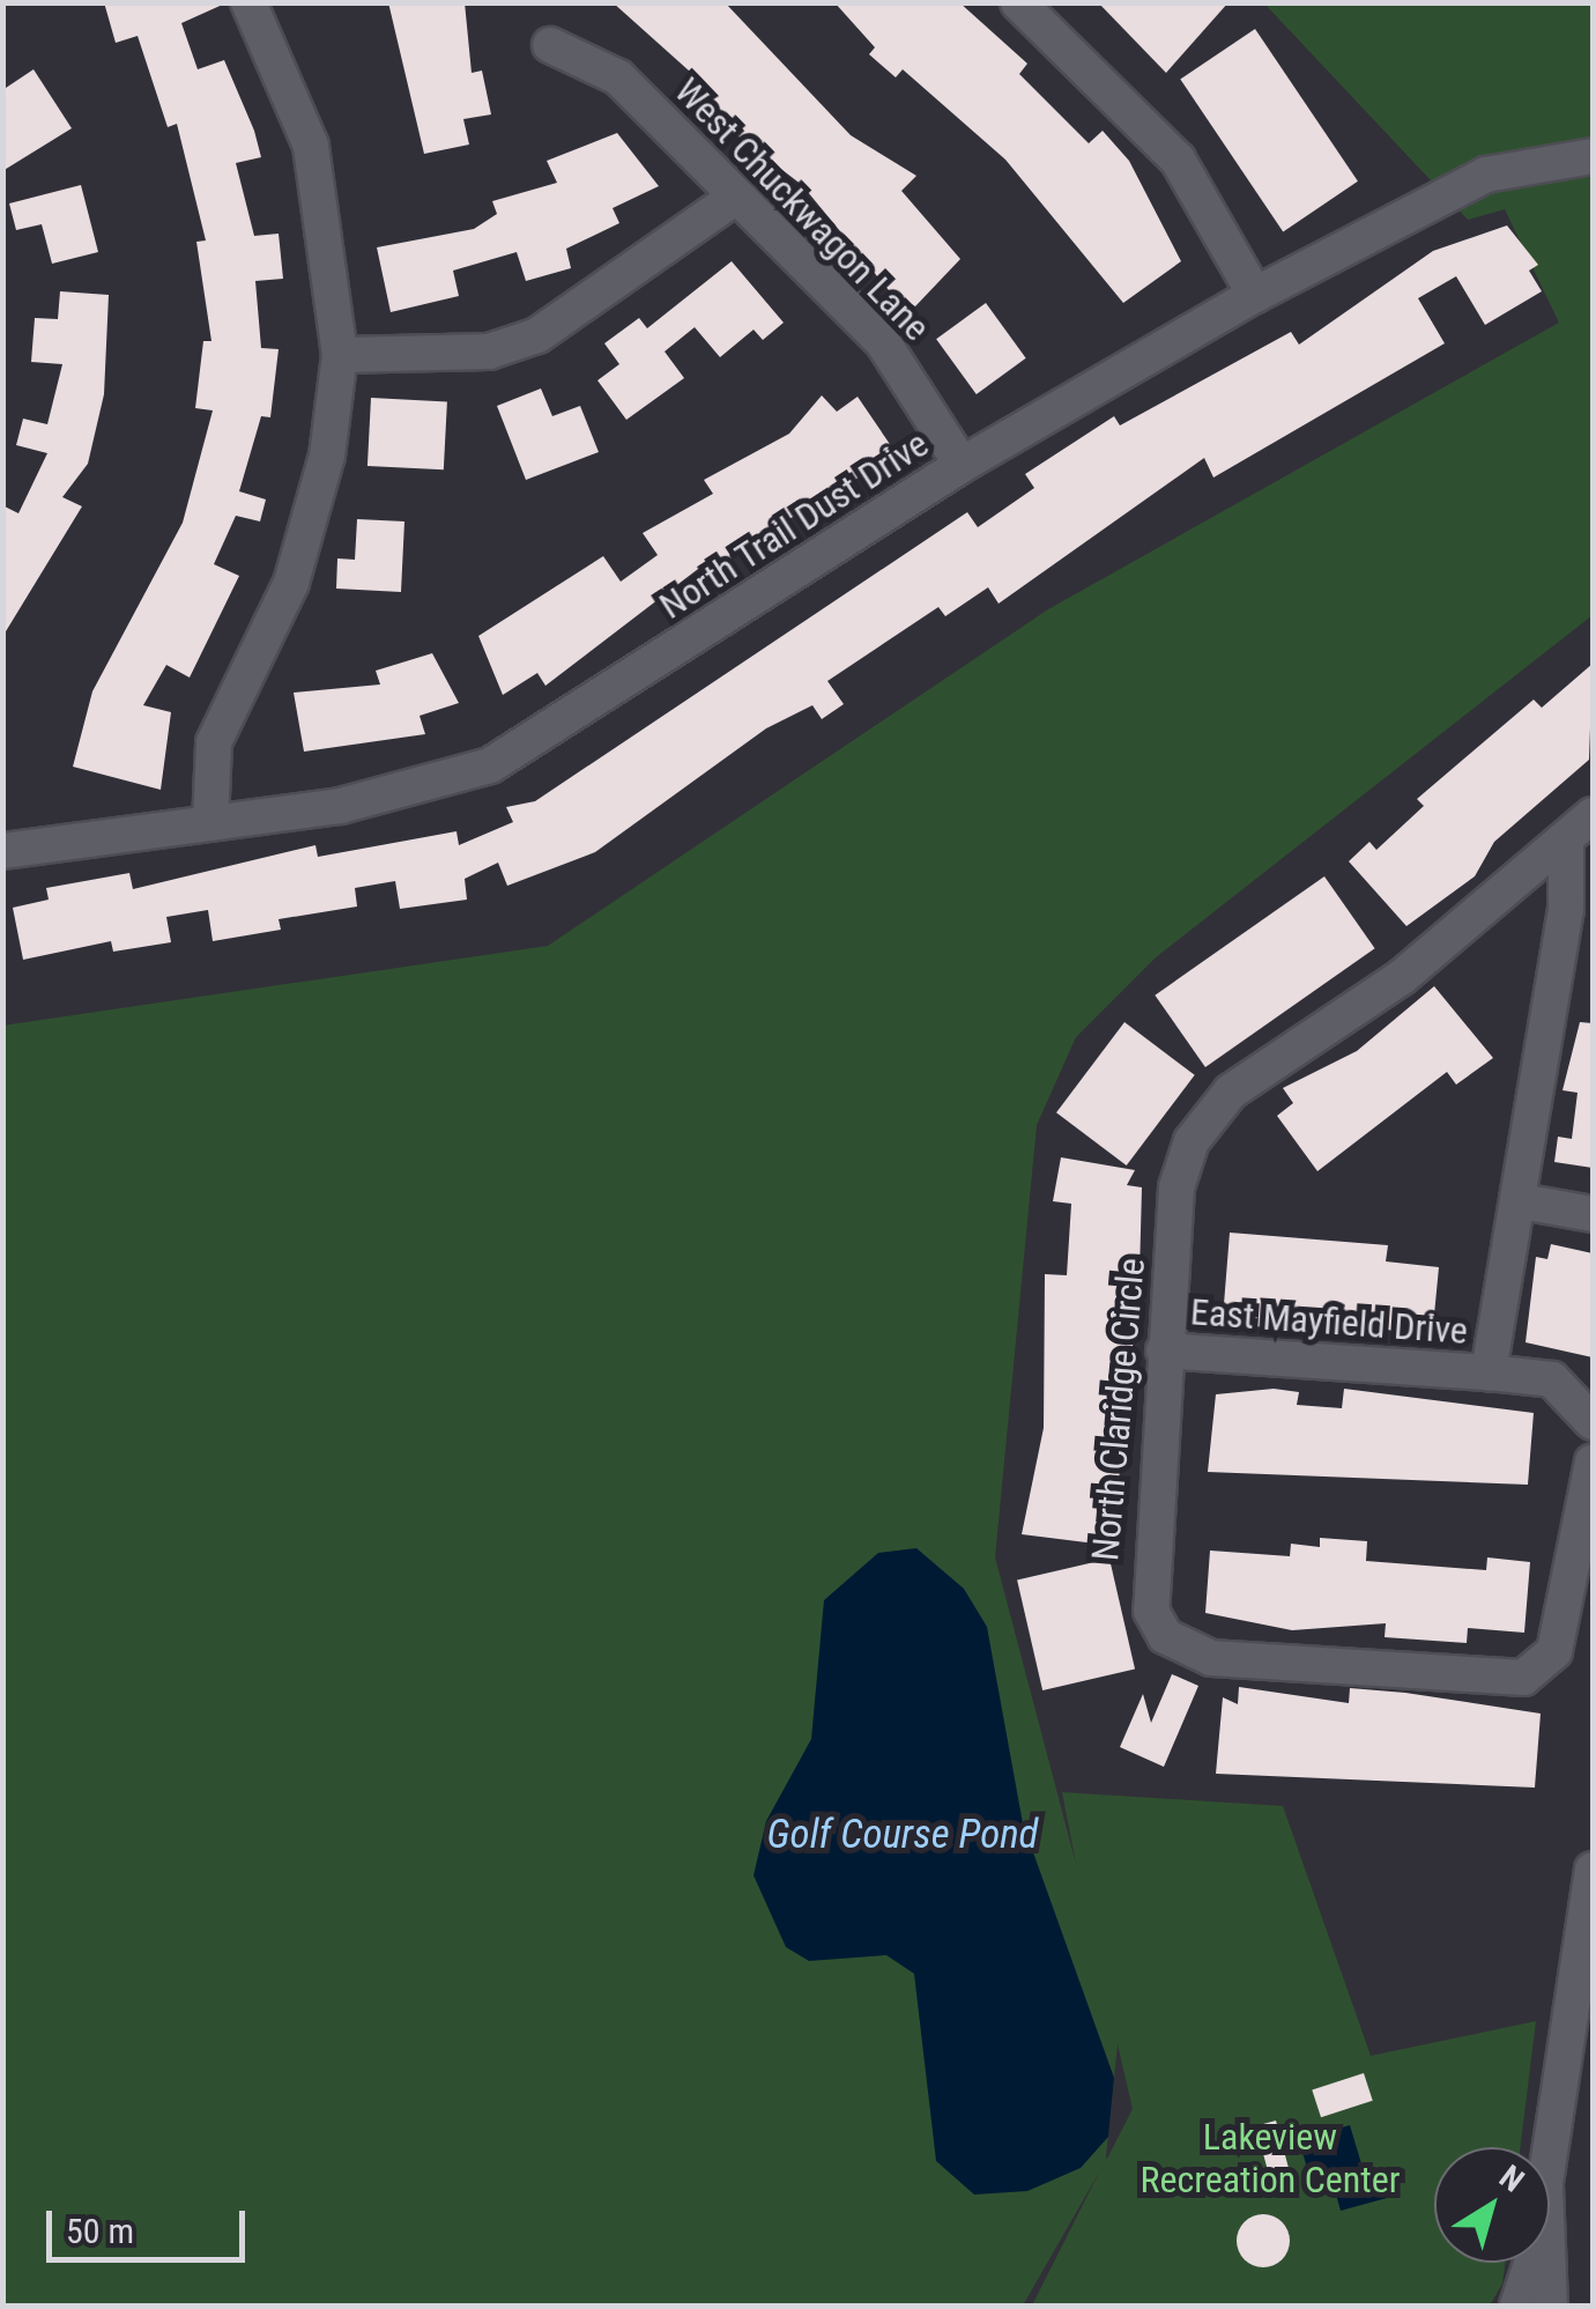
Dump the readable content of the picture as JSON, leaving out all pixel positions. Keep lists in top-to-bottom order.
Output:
{
  "streets": {
    "street": [
      "West Chuckwagon Lane",
      "North Trail Dust Drive",
      "East Mayfield Drive",
      "North Claridge Circle"
    ]
  },
  "crossings": [
    ["West Chuckwagon Lane", "North Trail Dust Drive"],
    ["East Mayfield Drive", "North Claridge Circle"]
  ],
  "water": ["Golf Course Pond"],
  "parks": ["Lakeview Recreation Center"],
  "scale_bar": "50 m",
  "north": "top right"
}
